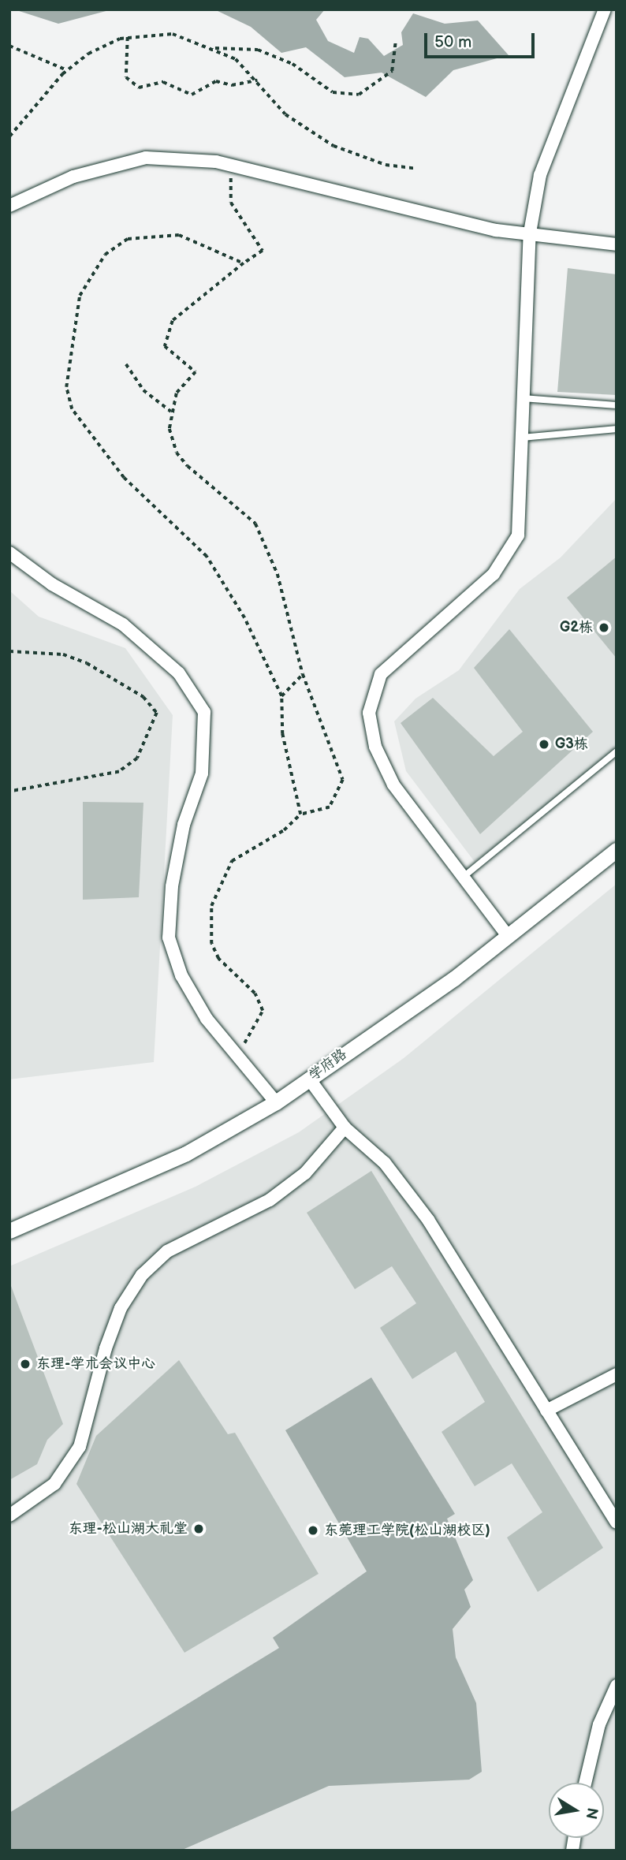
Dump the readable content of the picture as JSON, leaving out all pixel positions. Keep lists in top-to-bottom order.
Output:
{
  "streets": {
    "street": ["学府路"]
  },
  "places": [
    "G2栋",
    "G3栋",
    "东理-学术会议中心",
    "东理-松山湖大礼堂",
    "东莞理工学院(松山湖校区)"
  ],
  "scale_bar": "50 m",
  "north": "right"
}
